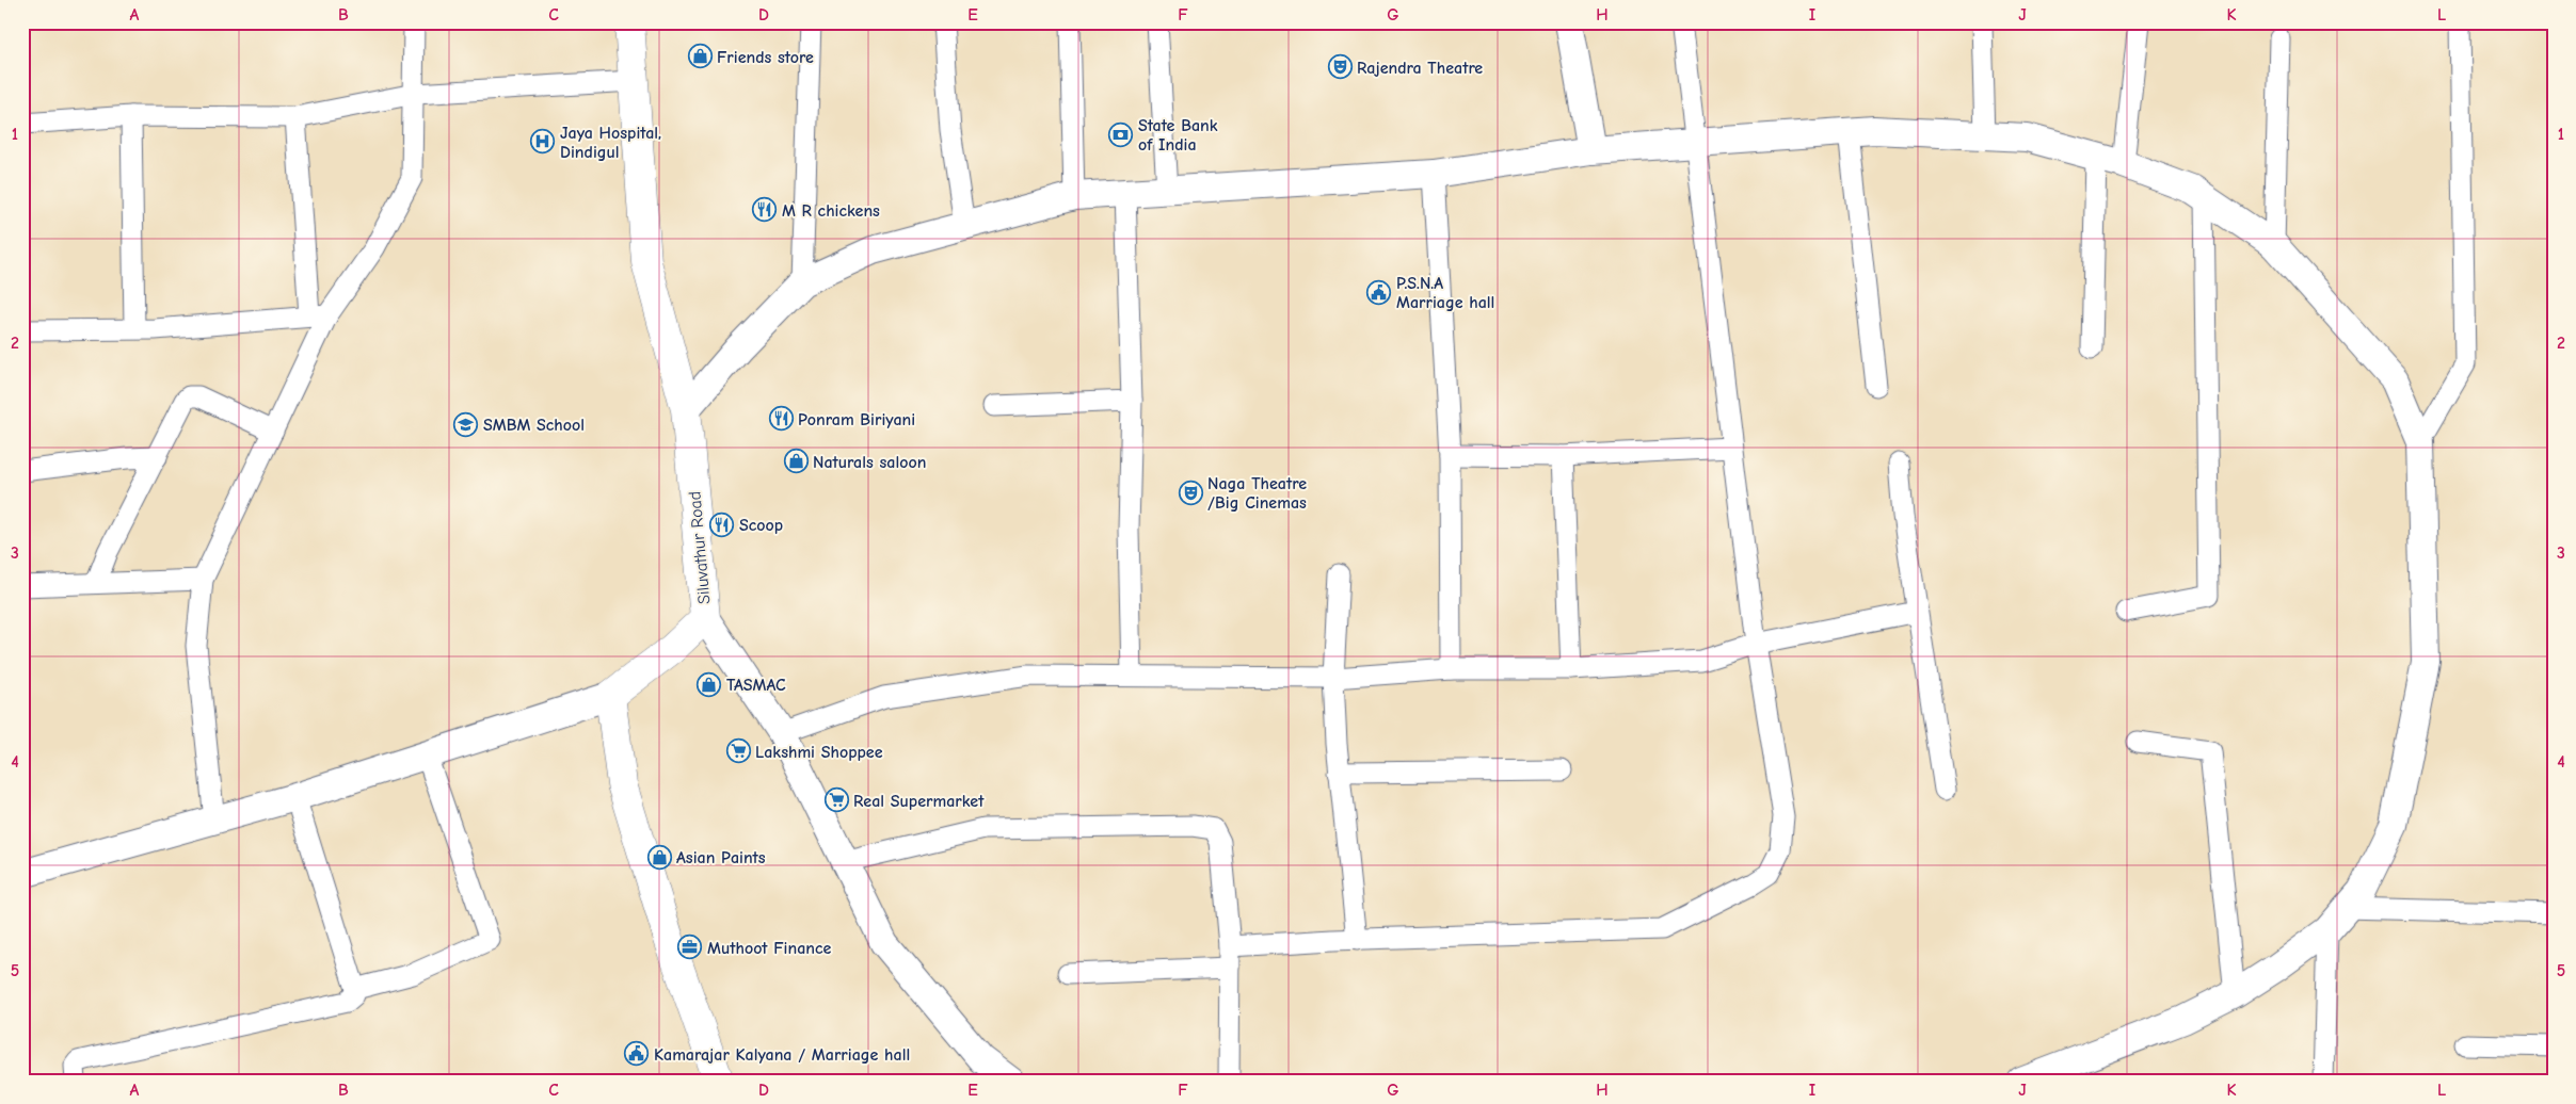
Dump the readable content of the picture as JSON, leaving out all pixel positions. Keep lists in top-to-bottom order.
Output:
{
  "streets": {
    "main road": ["Siluvathur Road"]
  },
  "places": {
    "shop": [
      "Friends store",
      "Naturals saloon",
      "TASMAC",
      "Asian Paints"
    ],
    "theatre": ["Rajendra Theatre", "Naga Theatre /Big Cinemas"],
    "bank": ["State Bank of India"],
    "hospital": ["Jaya Hospital, Dindigul"],
    "restaurant": ["M R chickens", "Ponram Biriyani", "Scoop"],
    "public building": ["P.S.N.A Marriage hall", "Kamarajar Kalyana / Marriage hall"],
    "school or university": ["SMBM School"],
    "supermarket": ["Lakshmi Shoppee", "Real Supermarket"],
    "office": ["Muthoot Finance"]
  },
  "grid": {
    "columns": [
      "A",
      "B",
      "C",
      "D",
      "E",
      "F",
      "G",
      "H",
      "I",
      "J",
      "K",
      "L"
    ],
    "rows": [
      "1",
      "2",
      "3",
      "4",
      "5"
    ]
  }
}
